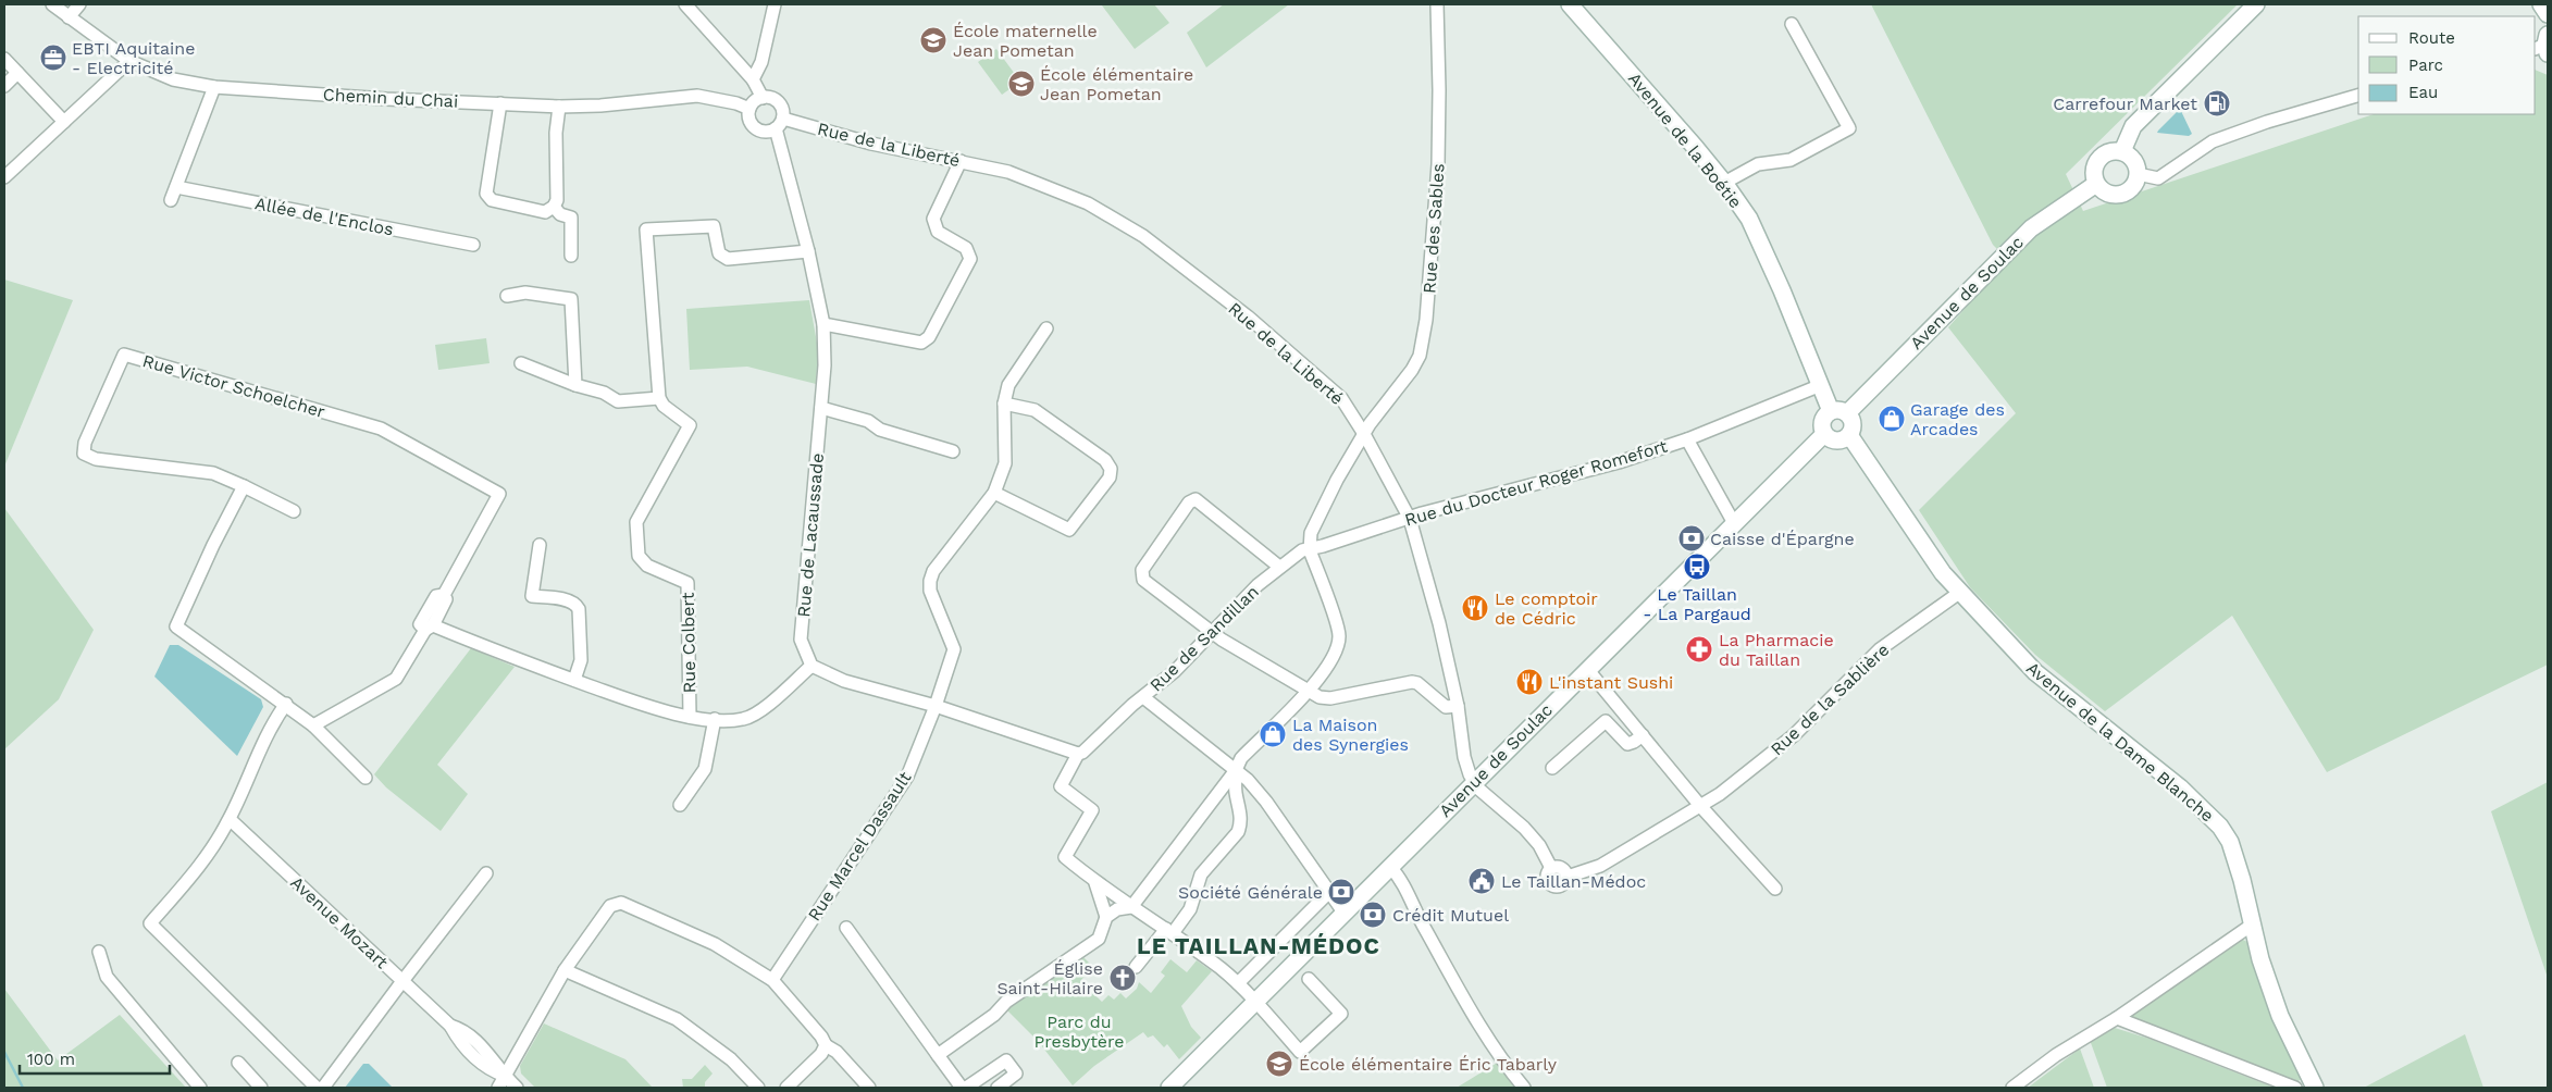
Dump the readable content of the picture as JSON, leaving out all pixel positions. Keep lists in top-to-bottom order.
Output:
{
  "streets": {
    "main road": ["Avenue de la Boétie", "Avenue de Soulac", "Avenue de la Dame Blanche"],
    "street": [
      "Chemin du Chai",
      "Rue de la Liberté",
      "Allée de l'Enclos",
      "Rue des Sables",
      "Rue Victor Schoelcher",
      "Rue du Docteur Roger Romefort",
      "Rue de Lacaussade",
      "Rue de Sandillan",
      "Rue Colbert",
      "Rue de la Sablière",
      "Rue Marcel Dassault",
      "Avenue Mozart"
    ]
  },
  "crossings": [
    ["Chemin du Chai", "Rue de la Liberté"],
    ["Chemin du Chai", "Rue de Lacaussade"],
    ["Avenue de la Boétie", "Avenue de Soulac"],
    ["Avenue de la Boétie", "Rue du Docteur Roger Romefort"],
    ["Avenue de la Boétie", "Avenue de la Dame Blanche"],
    ["Rue de la Liberté", "Rue des Sables"],
    ["Rue de la Liberté", "Avenue de Soulac"],
    ["Rue de la Liberté", "Rue du Docteur Roger Romefort"],
    ["Rue de la Liberté", "Rue de Lacaussade"],
    ["Rue de la Liberté", "Rue de la Sablière"],
    ["Rue des Sables", "Rue du Docteur Roger Romefort"],
    ["Rue des Sables", "Rue de Sandillan"],
    ["Avenue de Soulac", "Avenue de la Dame Blanche"],
    ["Rue du Docteur Roger Romefort", "Rue de Sandillan"],
    ["Rue de la Sablière", "Avenue de la Dame Blanche"]
  ],
  "districts": ["LE TAILLAN-MÉDOC"],
  "parks": ["Parc du Presbytère"],
  "places": {
    "school or university": ["École maternelle Jean Pometan", "École élémentaire Jean Pometan", "École élémentaire Éric Tabarly"],
    "office": ["EBTI Aquitaine - Electricité"],
    "fuel station": ["Carrefour Market"],
    "shop": ["Garage des Arcades", "La Maison des Synergies"],
    "bank": ["Caisse d'Épargne", "Société Générale", "Crédit Mutuel"],
    "bus stop": ["Le Taillan - La Pargaud"],
    "restaurant": ["Le comptoir de Cédric", "L'instant Sushi"],
    "pharmacy": ["La Pharmacie du Taillan"],
    "public building": ["Le Taillan-Médoc"],
    "church": ["Église Saint-Hilaire"]
  },
  "legend": ["Route", "Parc", "Eau"],
  "scale_bar": "100 m"
}
